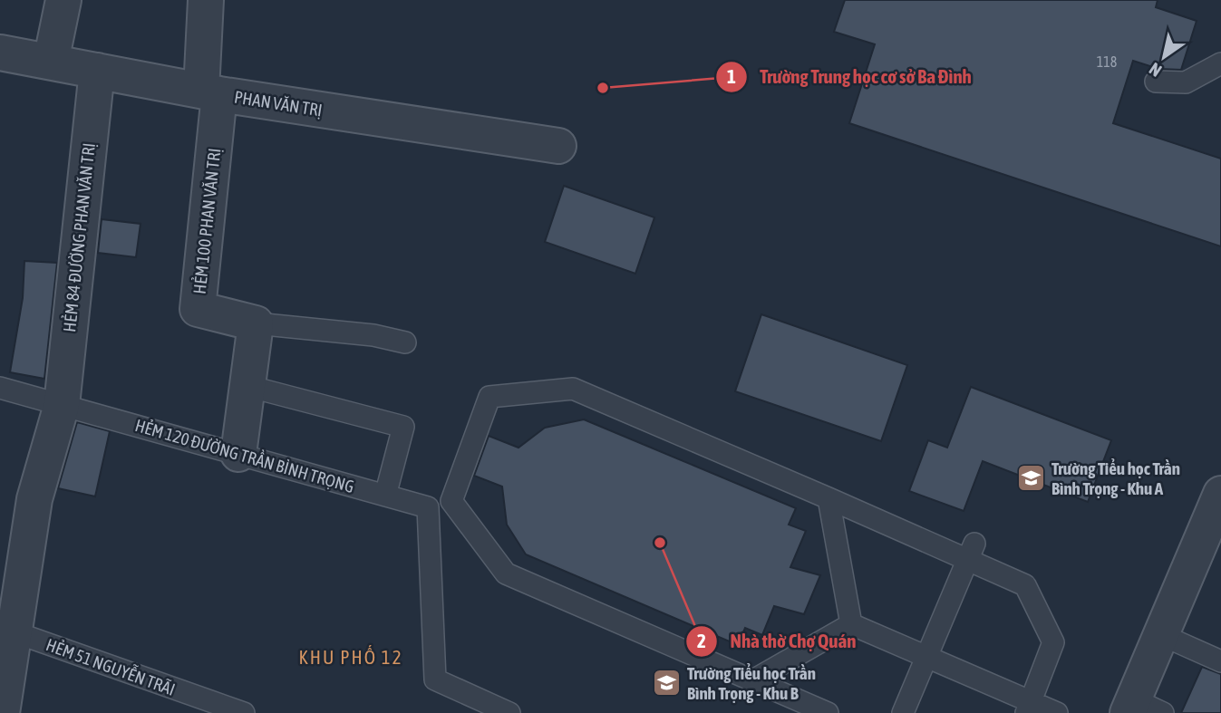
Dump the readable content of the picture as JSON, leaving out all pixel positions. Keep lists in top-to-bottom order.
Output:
{
  "streets": {
    "street": ["PHAN VĂN TRỊ", "HẺM 100 PHAN VĂN TRỊ", "HẺM 84 ĐƯỜNG PHAN VĂN TRỊ"],
    "lane": ["HẺM 120 ĐƯỜNG TRẦN BÌNH TRỌNG", "HẺM 51 NGUYỄN TRÃI"]
  },
  "crossings": [
    ["PHAN VĂN TRỊ", "HẺM 100 PHAN VĂN TRỊ"],
    ["PHAN VĂN TRỊ", "HẺM 84 ĐƯỜNG PHAN VĂN TRỊ"],
    ["HẺM 84 ĐƯỜNG PHAN VĂN TRỊ", "HẺM 120 ĐƯỜNG TRẦN BÌNH TRỌNG"],
    ["HẺM 84 ĐƯỜNG PHAN VĂN TRỊ", "HẺM 51 NGUYỄN TRÃI"]
  ],
  "districts": ["KHU PHỐ 12"],
  "places": {
    "other": ["Trường Trung học cơ sở Ba Đình", "Nhà thờ Chợ Quán"],
    "school or university": ["Trường Tiểu học Trần Bình Trọng - Khu A", "Trường Tiểu học Trần Bình Trọng - Khu B"]
  },
  "house_numbers": ["118"],
  "north": "bottom left"
}
